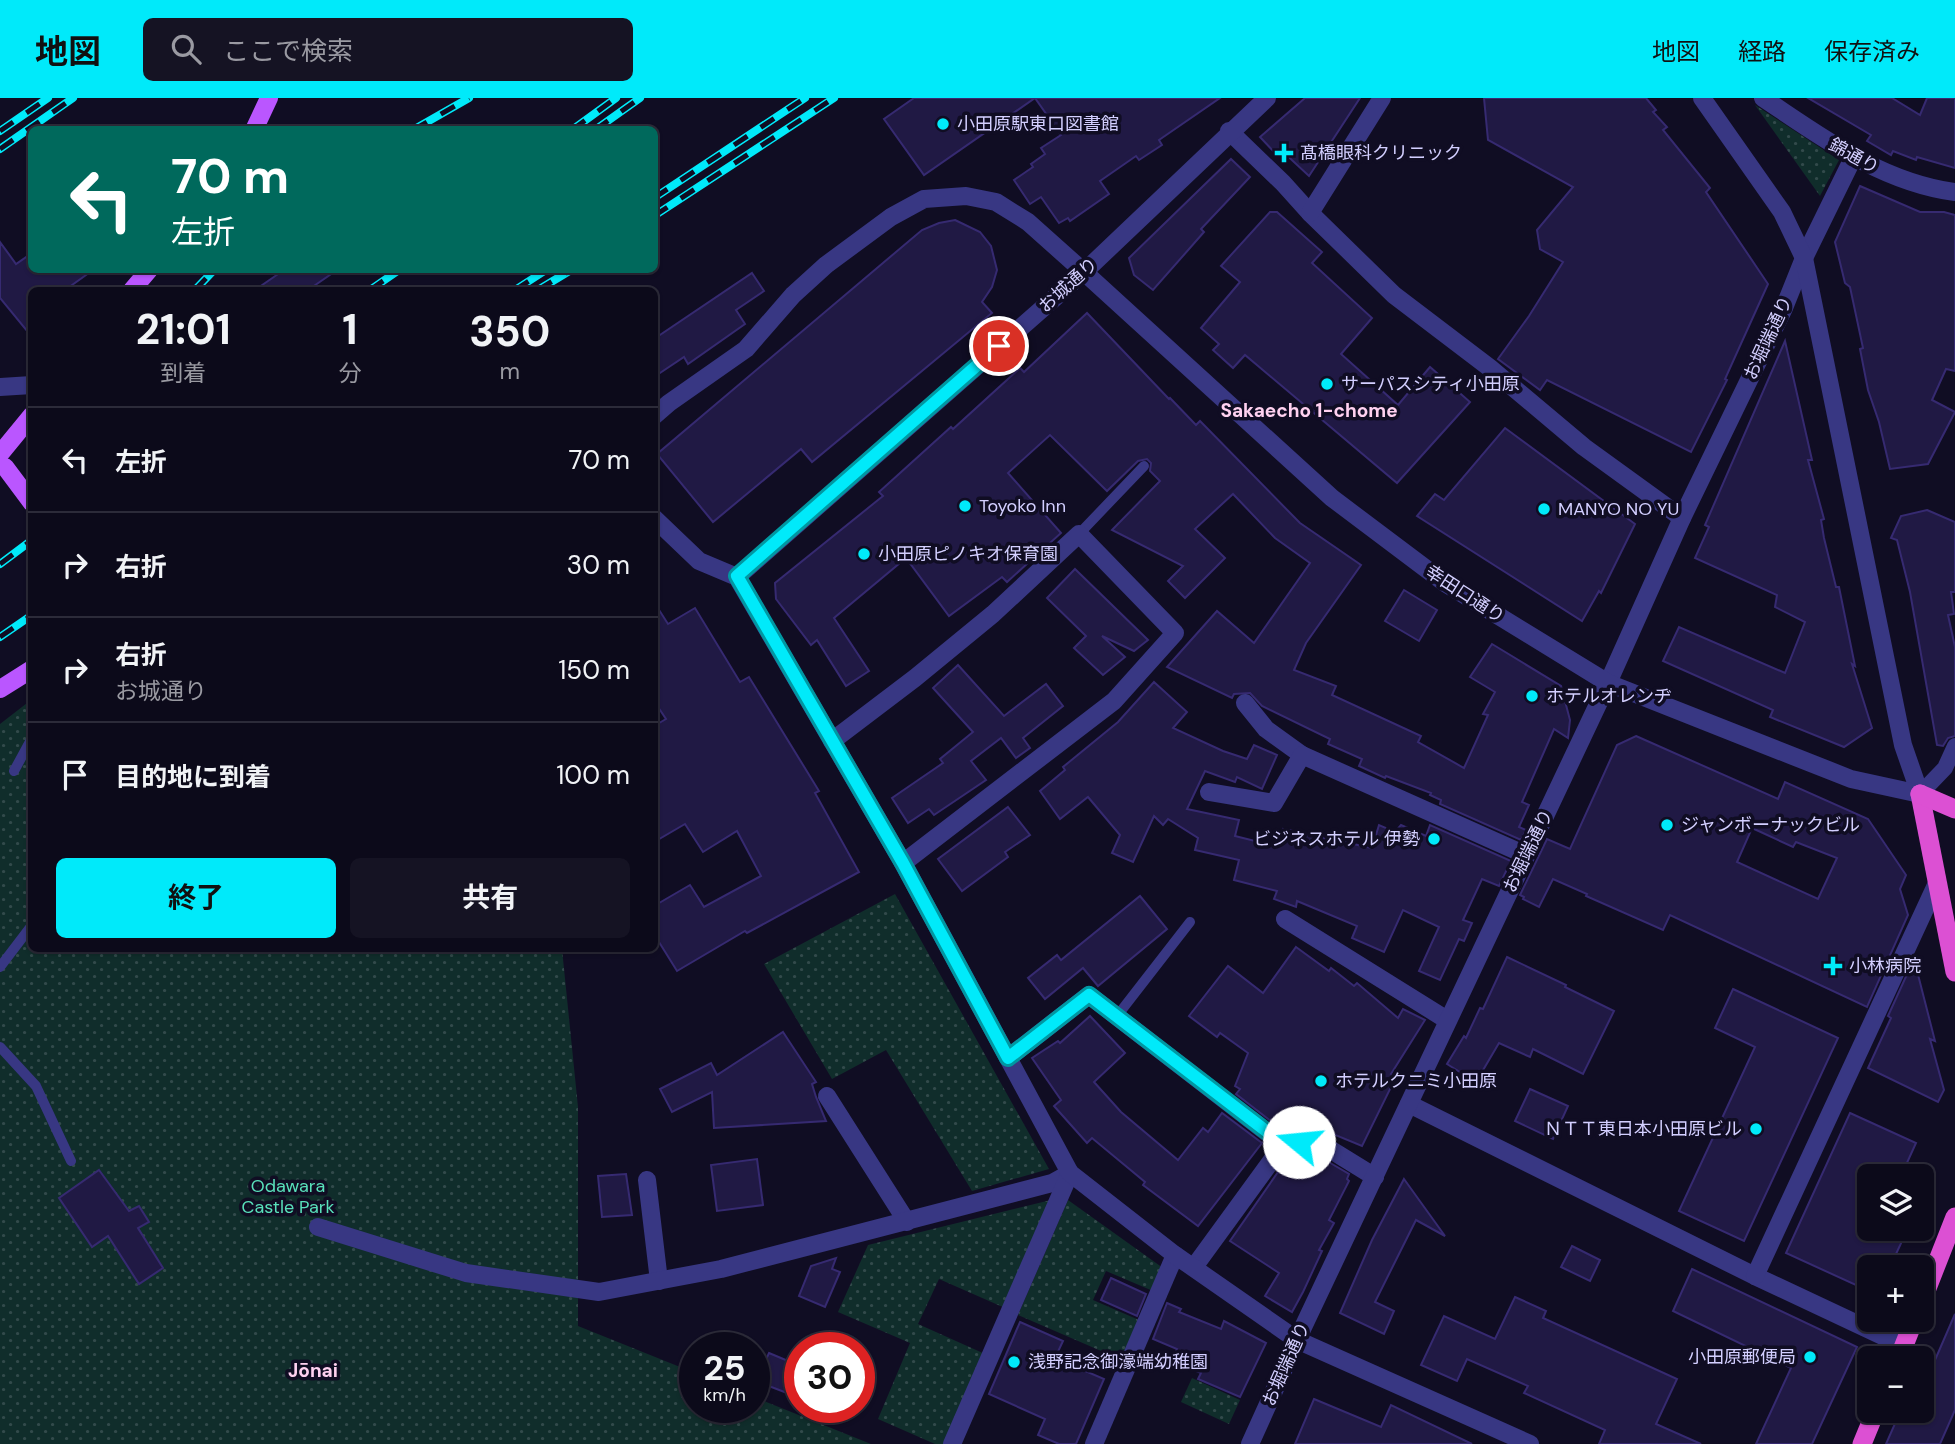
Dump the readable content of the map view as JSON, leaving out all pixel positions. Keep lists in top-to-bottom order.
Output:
{
  "streets": {
    "street": [
      "錦通り",
      "お城通り",
      "お堀端通り",
      "幸田口通り"
    ]
  },
  "crossings": [
    ["錦通り", "お堀端通り"],
    ["お城通り", "幸田口通り"],
    ["お堀端通り", "幸田口通り"]
  ],
  "districts": ["Sakaecho 1-chome", "Jōnai"],
  "parks": ["Odawara Castle Park"],
  "places": {
    "other": [
      "小田原駅東口図書館",
      "サーパスシティ小田原",
      "Toyoko Inn",
      "MANYO NO YU",
      "小田原ピノキオ保育園",
      "ホテルオレンヂ",
      "ジャンボーナックビル",
      "ビジネスホテル 伊勢",
      "ホテルクニミ小田原",
      "ＮＴＴ東日本小田原ビル",
      "小田原郵便局",
      "浅野記念御濠端幼稚園"
    ],
    "health": ["髙橋眼科クリニック", "小林病院"]
  },
  "page": {
    "header": "地図",
    "search": "ここで検索",
    "nav": ["地図", "経路", "保存済み"],
    "turn": ["70 m", "左折"],
    "eta": [
      "21:01",
      "到着",
      "1",
      "分",
      "350",
      "m"
    ],
    "list": [
      {
        "name": "左折",
        "value": "70 m"
      },
      {
        "name": "右折",
        "value": "30 m"
      },
      {
        "name": "右折",
        "note": "お城通り",
        "value": "150 m"
      },
      {
        "name": "目的地に到着",
        "value": "100 m"
      }
    ],
    "buttons": ["終了", "共有"],
    "map_buttons": ["+", "−"],
    "speed": "25 km/h",
    "limit": "30"
  }
}
